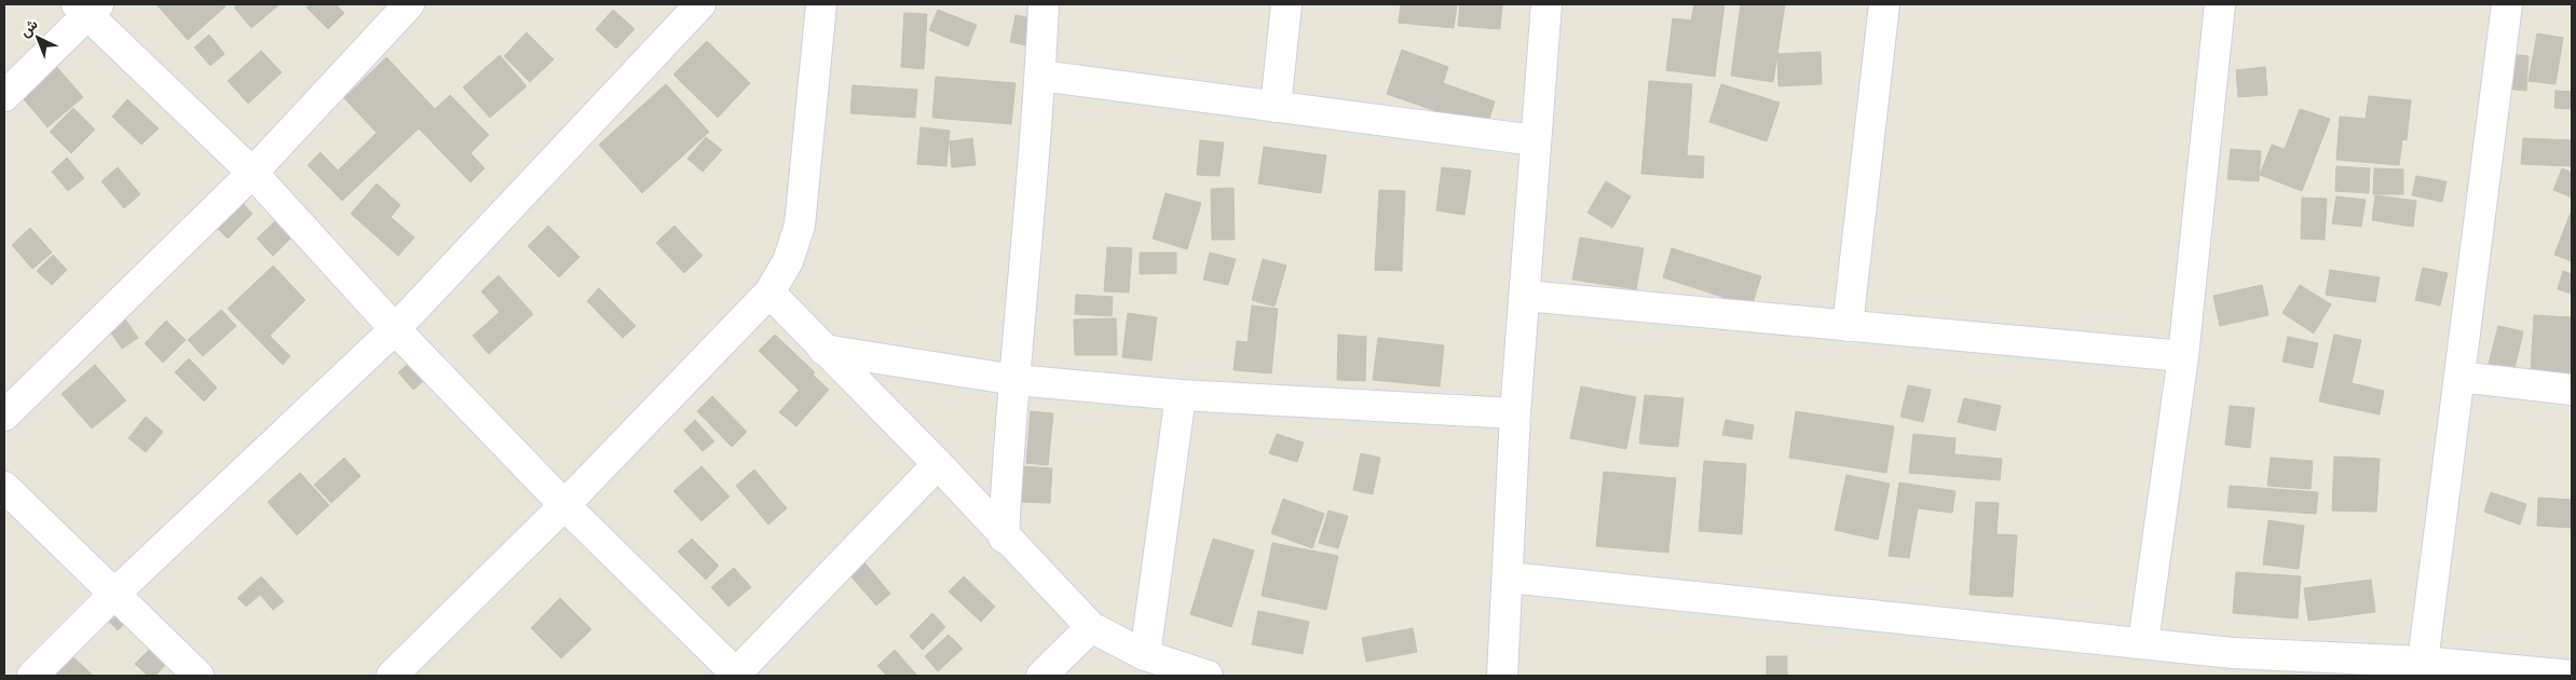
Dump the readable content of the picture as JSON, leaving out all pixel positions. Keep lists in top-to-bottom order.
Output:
{
  "north": "top left"
}
